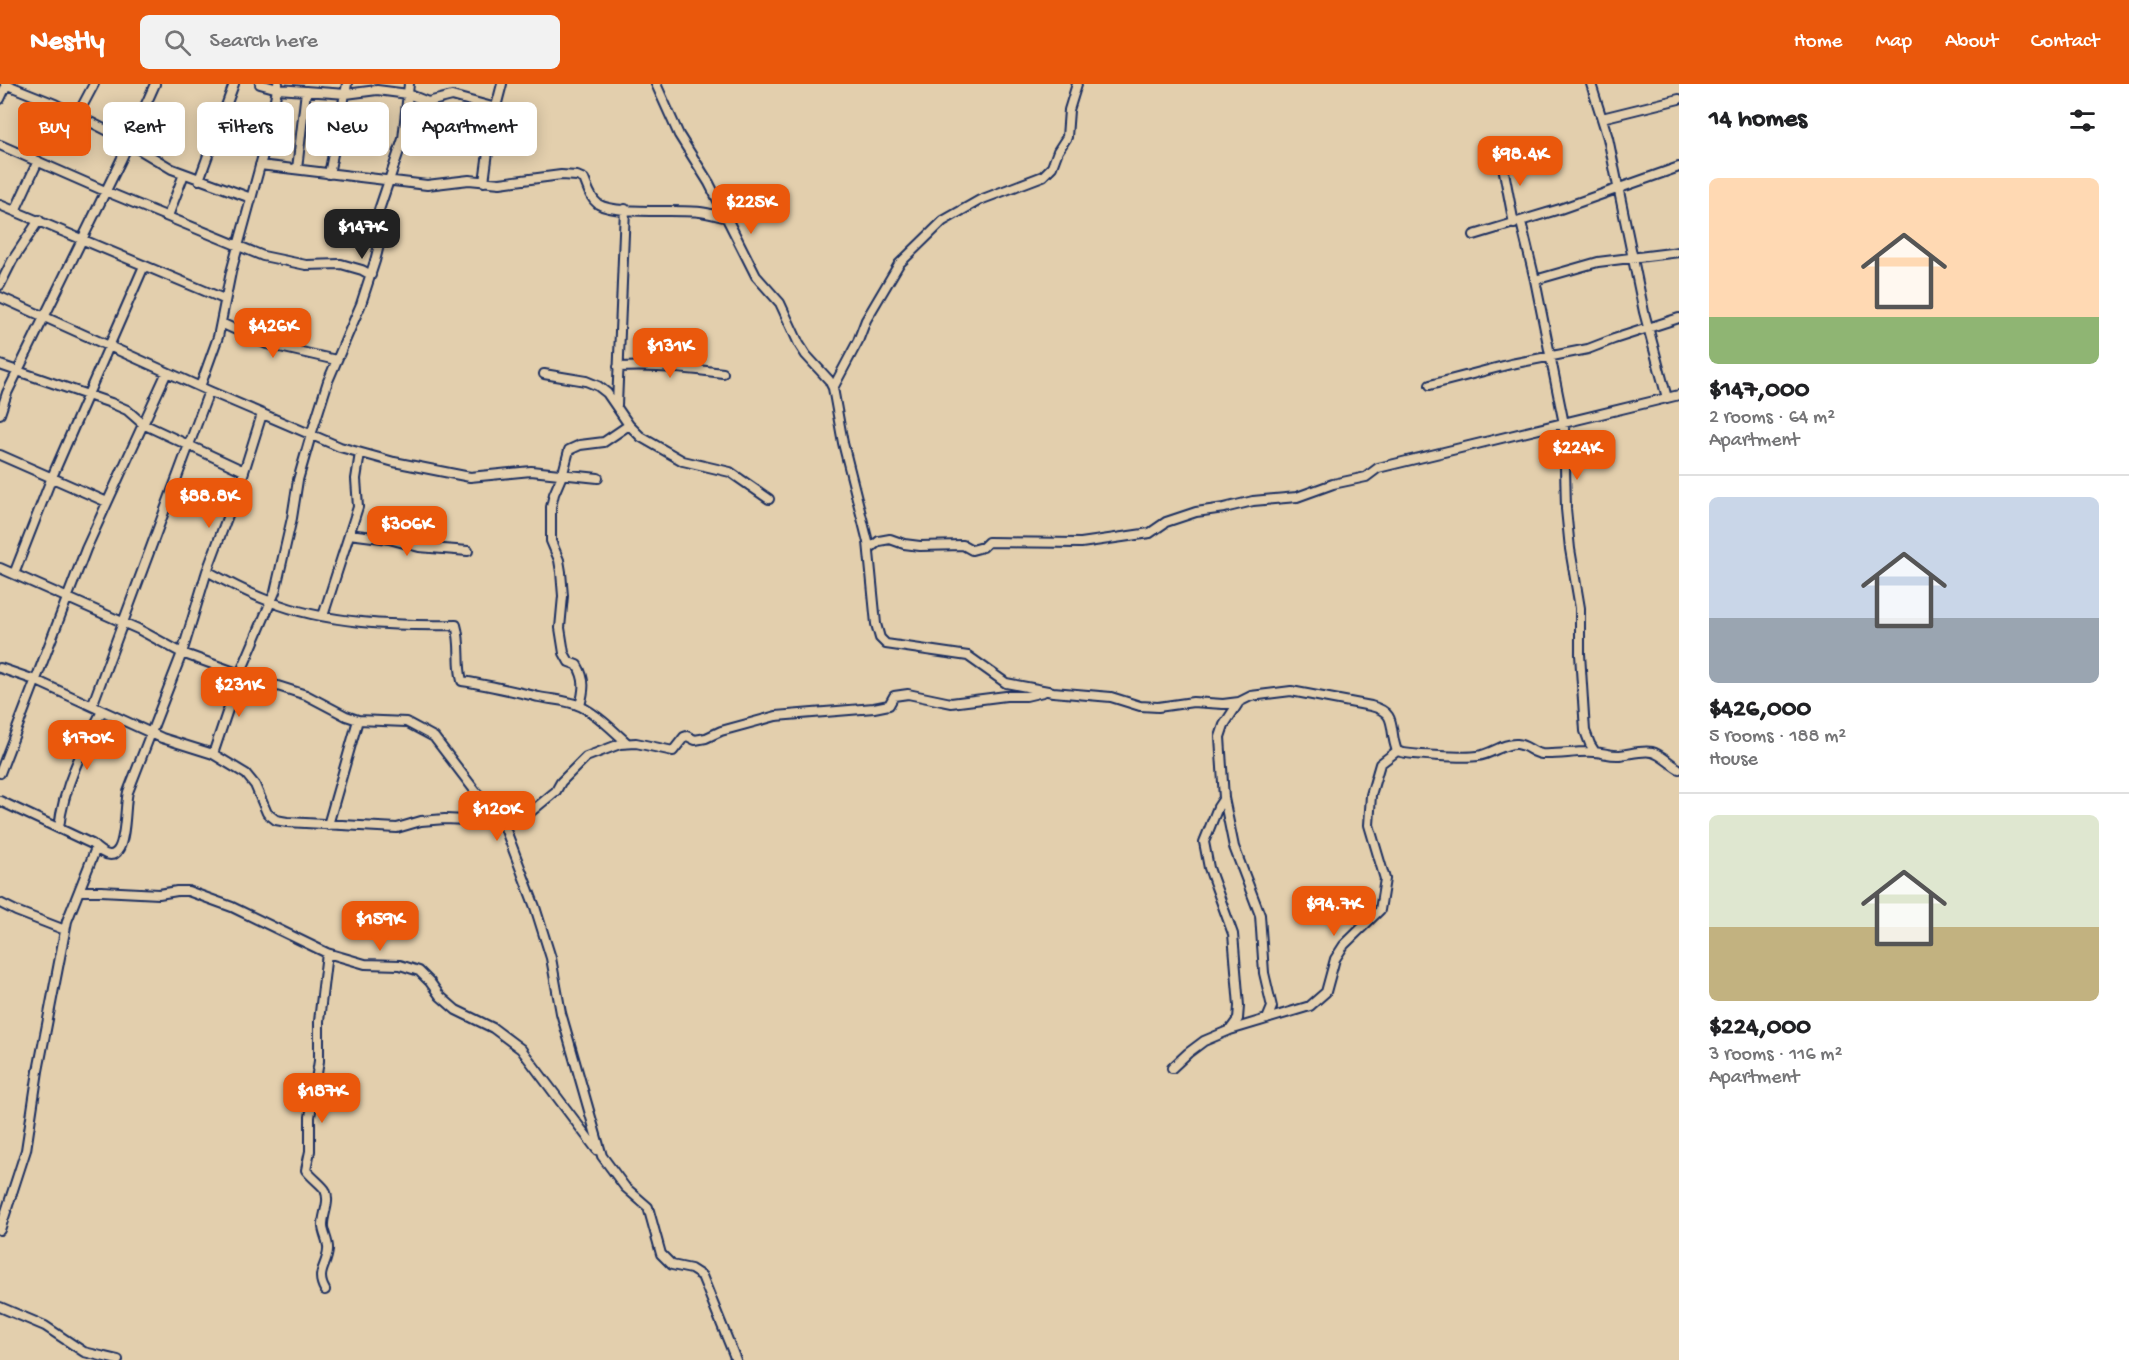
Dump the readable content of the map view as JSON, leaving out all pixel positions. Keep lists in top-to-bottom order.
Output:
{
  "page": {
    "header": "Nestly",
    "search": "Search here",
    "nav": [
      "Home",
      "Map",
      "About",
      "Contact"
    ],
    "heading": "14 homes",
    "chip": [
      "Buy",
      "Rent",
      "Filters",
      "New",
      "Apartment"
    ],
    "price": [
      "$98.4K",
      "$225K",
      "$147K",
      "$426K",
      "$131K",
      "$224K",
      "$88.8K",
      "$306K",
      "$231K",
      "$170K",
      "$120K",
      "$94.7K",
      "$159K",
      "$187K"
    ],
    "list": [
      {
        "name": "$147,000",
        "note": "2 rooms · 64 m² · Apartment"
      },
      {
        "name": "$426,000",
        "note": "5 rooms · 188 m² · House"
      },
      {
        "name": "$224,000",
        "note": "3 rooms · 116 m² · Apartment"
      }
    ]
  }
}
